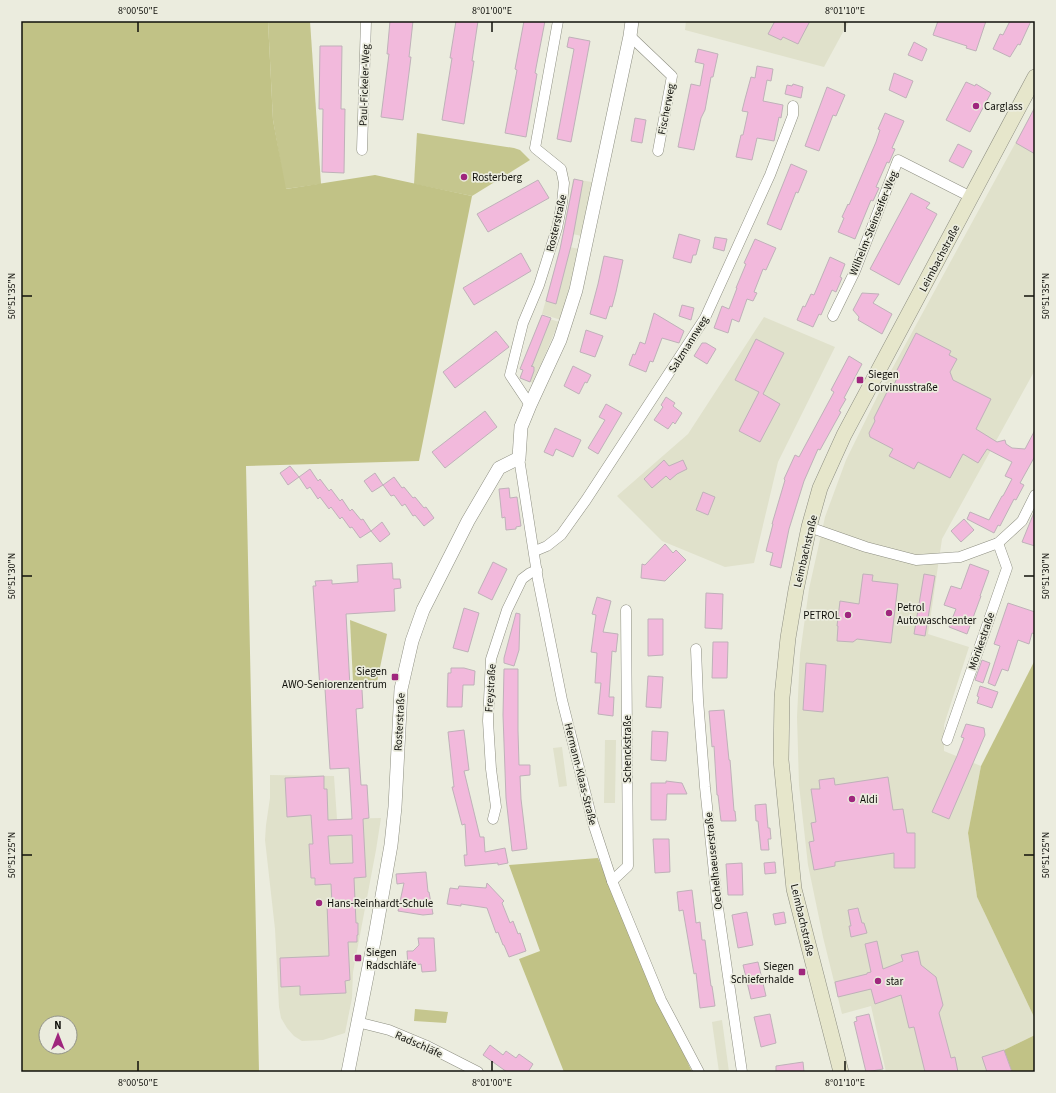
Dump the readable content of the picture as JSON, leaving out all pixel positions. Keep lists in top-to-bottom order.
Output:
{
  "streets": {
    "main road": ["Leimbachstraße"],
    "street": [
      "Paul-Fickeler-Weg",
      "Fischerweg",
      "Rosterstraße",
      "Wilhelm-Steinseifer-Weg",
      "Salzmannweg",
      "Mörikestraße",
      "Freystraße",
      "Schenckstraße",
      "Hermann-Klaas-Straße",
      "Oechelhaeuserstraße",
      "Radschläfe"
    ]
  },
  "crossings": [
    ["Rosterstraße", "Hermann-Klaas-Straße"],
    ["Rosterstraße", "Radschläfe"],
    ["Wilhelm-Steinseifer-Weg", "Leimbachstraße"],
    ["Salzmannweg", "Hermann-Klaas-Straße"],
    ["Freystraße", "Hermann-Klaas-Straße"],
    ["Schenckstraße", "Hermann-Klaas-Straße"]
  ],
  "places": {
    "other": [
      "Carglass",
      "Rosterberg",
      "Petrol Autowaschcenter",
      "PETROL",
      "Aldi",
      "Hans-Reinhardt-Schule",
      "star"
    ],
    "transit": [
      "Siegen Corvinusstraße",
      "Siegen AWO-Seniorenzentrum",
      "Siegen Radschläfe",
      "Siegen Schieferhalde"
    ]
  },
  "north": "top",
  "coordinates": [
    "8°00'50\"E",
    "8°01'00\"E",
    "8°01'10\"E",
    "50°51'35\"N",
    "50°51'30\"N",
    "50°51'25\"N"
  ]
}
